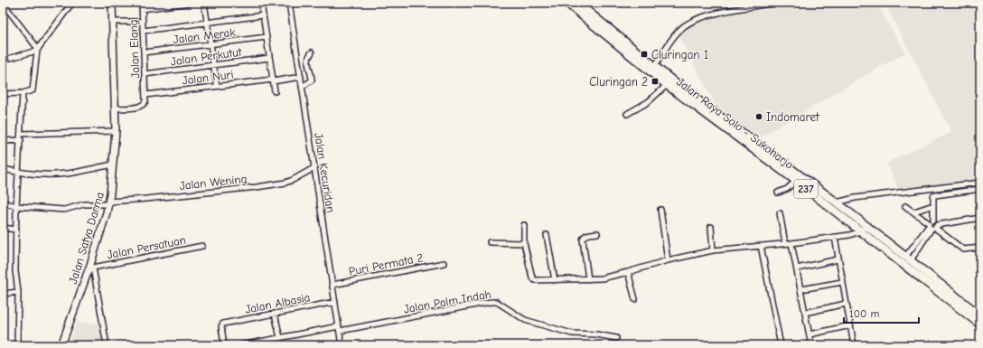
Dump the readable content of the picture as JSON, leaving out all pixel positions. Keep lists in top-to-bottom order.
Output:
{
  "streets": {
    "main road": ["Jalan Raya Solo - Sukoharjo", "237", "Jalan Satya Darma"],
    "street": [
      "Jalan Merak",
      "Jalan Elang",
      "Jalan Perkutut",
      "Jalan Nuri",
      "Jalan Kecuridan",
      "Jalan Wening",
      "Jalan Persatuan",
      "Puri Permata 2",
      "Jalan Palm Indah",
      "Jalan Albasia"
    ]
  },
  "crossings": [
    ["Jalan Merak", "Jalan Elang"],
    ["Jalan Elang", "Jalan Perkutut"],
    ["Jalan Elang", "Jalan Nuri"],
    ["Jalan Nuri", "Jalan Kecuridan"],
    ["Jalan Kecuridan", "Jalan Wening"],
    ["Jalan Kecuridan", "Puri Permata 2"],
    ["Jalan Kecuridan", "Jalan Palm Indah"],
    ["Jalan Kecuridan", "Jalan Albasia"],
    ["Jalan Wening", "Jalan Satya Darma"],
    ["Jalan Satya Darma", "Jalan Persatuan"]
  ],
  "places": {
    "transit": ["Cluringan 1", "Cluringan 2"],
    "other": ["Indomaret"]
  },
  "scale_bar": "100 m"
}
